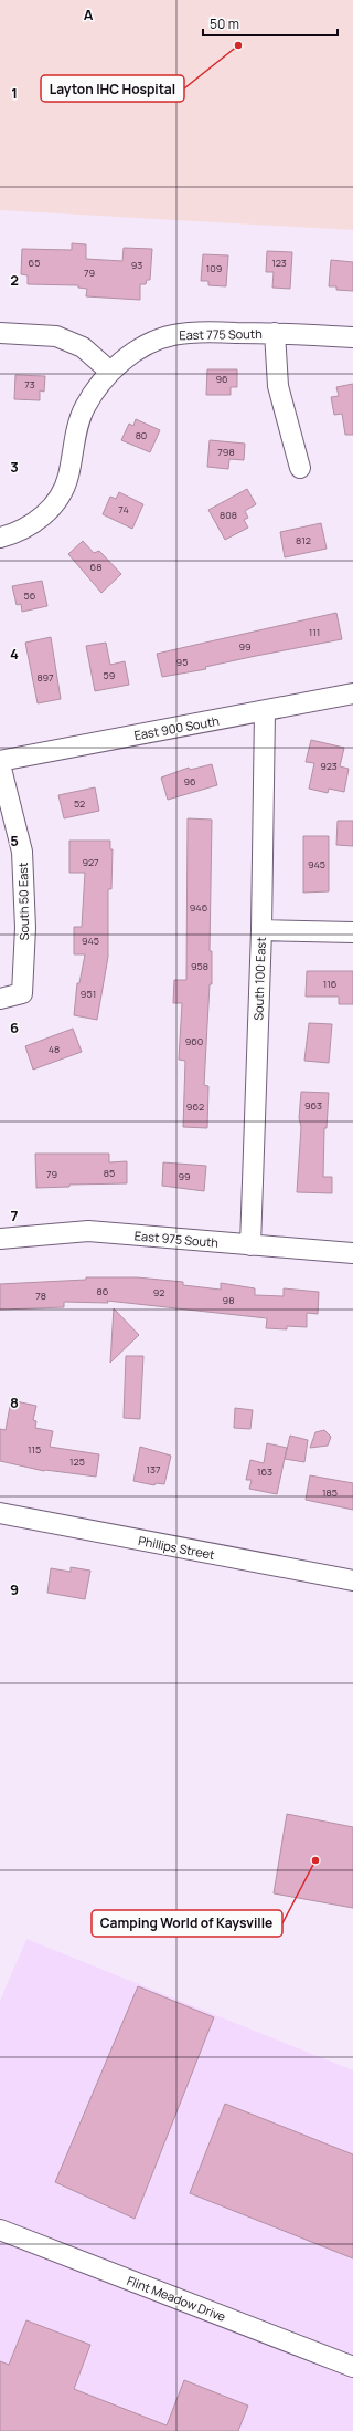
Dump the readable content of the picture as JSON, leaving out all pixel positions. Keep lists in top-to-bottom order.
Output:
{
  "streets": {
    "street": [
      "East 775 South",
      "East 900 South",
      "South 50 East",
      "South 100 East",
      "East 975 South",
      "Phillips Street",
      "Flint Meadow Drive"
    ]
  },
  "crossings": [
    ["East 900 South", "South 50 East"],
    ["East 900 South", "South 100 East"],
    ["South 100 East", "East 975 South"]
  ],
  "places": ["Layton IHC Hospital", "Camping World of Kaysville"],
  "house_numbers": [
    "65",
    "123",
    "93",
    "109",
    "79",
    "96",
    "73",
    "80",
    "798",
    "74",
    "808",
    "812",
    "68",
    "56",
    "111",
    "99",
    "95",
    "59",
    "897",
    "923",
    "96",
    "52",
    "927",
    "945",
    "946",
    "945",
    "958",
    "116",
    "951",
    "960",
    "48",
    "963",
    "962",
    "85",
    "79",
    "99",
    "86",
    "92",
    "78",
    "98",
    "115",
    "125",
    "137",
    "163",
    "185"
  ],
  "scale_bar": "50 m",
  "grid": {
    "columns": ["A"],
    "rows": [
      "1",
      "2",
      "3",
      "4",
      "5",
      "6",
      "7",
      "8",
      "9"
    ]
  }
}
